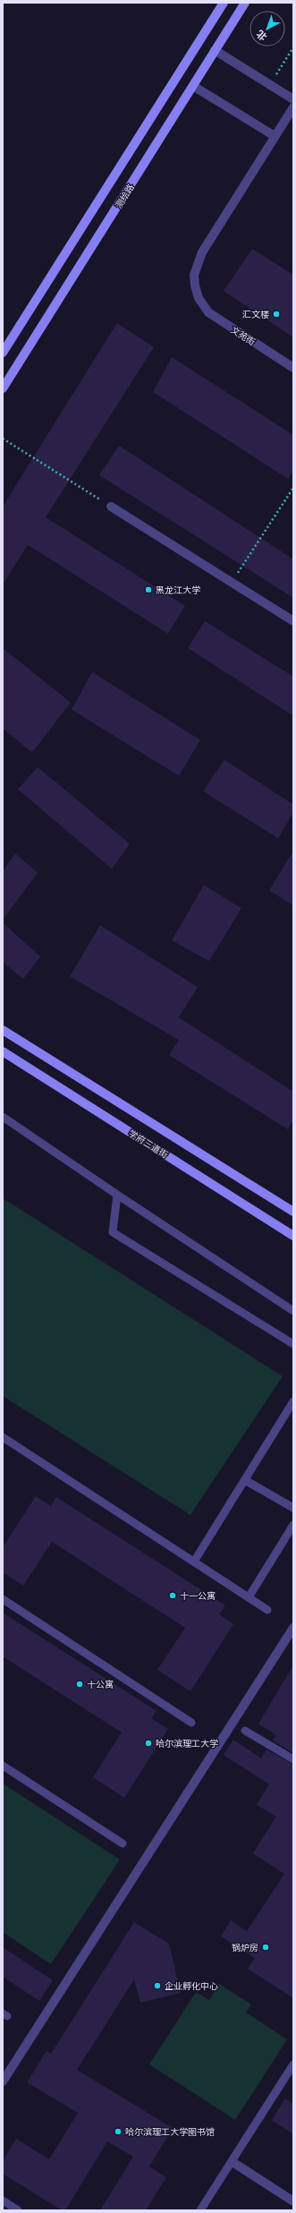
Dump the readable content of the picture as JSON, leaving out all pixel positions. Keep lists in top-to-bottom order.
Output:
{
  "streets": {
    "main road": ["测绘路", "学府三道街"],
    "street": ["文苑街"]
  },
  "places": [
    "汇文楼",
    "黑龙江大学",
    "十一公寓",
    "十公寓",
    "哈尔滨理工大学",
    "锅炉房",
    "企业孵化中心",
    "哈尔滨理工大学图书馆"
  ],
  "north": "bottom left"
}
